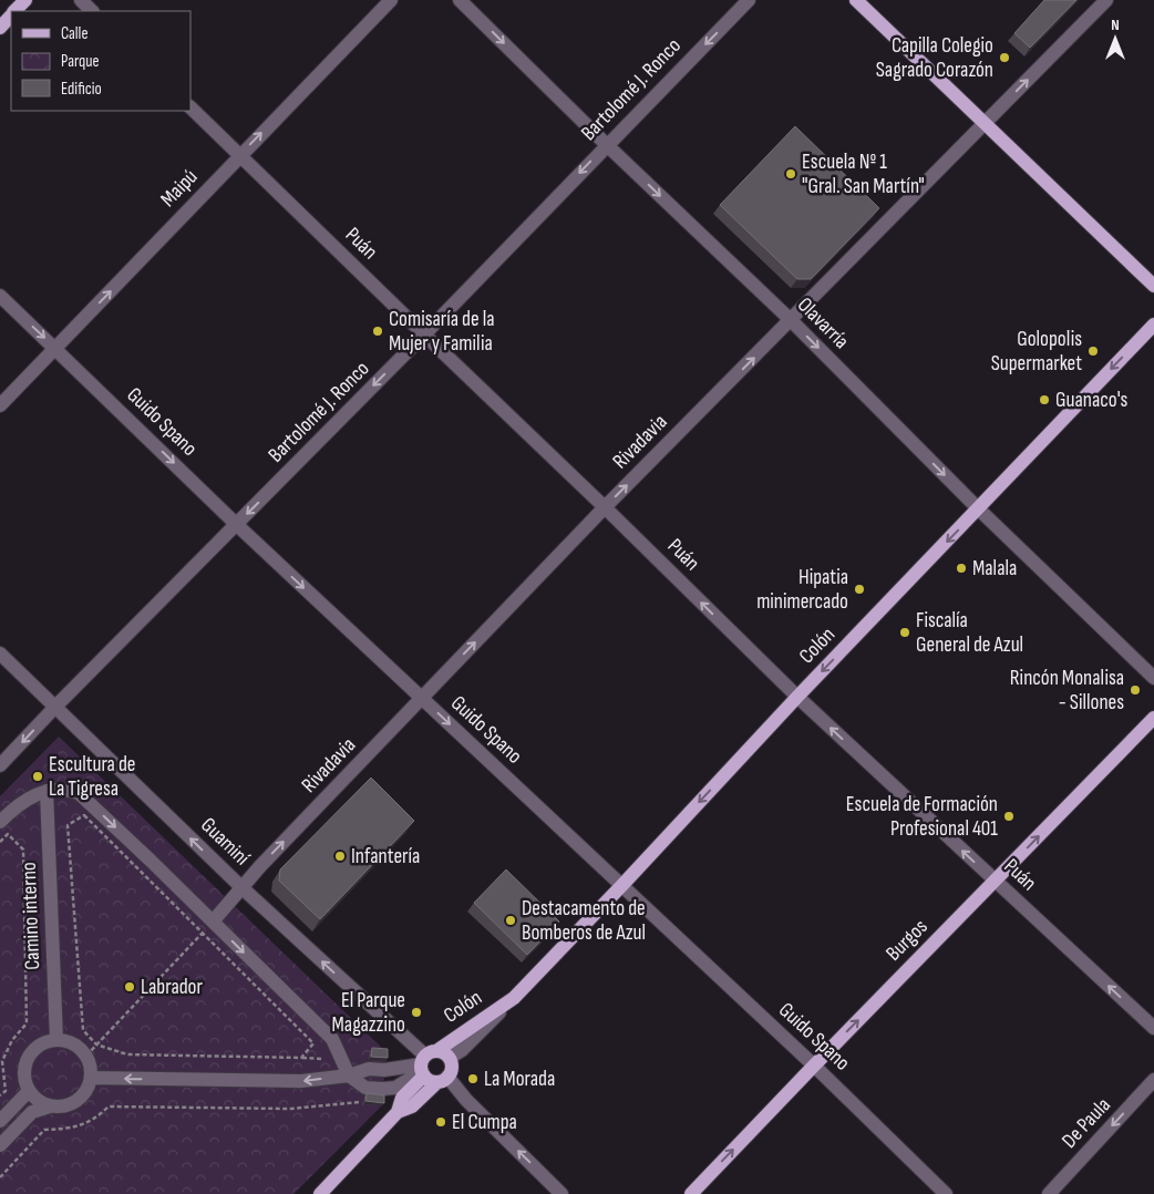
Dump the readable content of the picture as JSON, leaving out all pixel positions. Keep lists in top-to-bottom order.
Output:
{
  "streets": {
    "main road": ["Colón", "Burgos"],
    "street": [
      "Bartolomé J. Ronco",
      "Maipú",
      "Puán",
      "Olavarría",
      "Guido Spano",
      "Rivadavia",
      "Guaminí",
      "Camino interno",
      "De Paula"
    ]
  },
  "crossings": [
    ["Bartolomé J. Ronco", "Puán"],
    ["Bartolomé J. Ronco", "Olavarría"],
    ["Bartolomé J. Ronco", "Guido Spano"],
    ["Bartolomé J. Ronco", "Guaminí"],
    ["Maipú", "Puán"],
    ["Maipú", "Guido Spano"],
    ["Puán", "Rivadavia"],
    ["Puán", "Colón"],
    ["Puán", "Burgos"],
    ["Olavarría", "Rivadavia"],
    ["Olavarría", "Colón"],
    ["Guido Spano", "Rivadavia"],
    ["Guido Spano", "Colón"],
    ["Guido Spano", "Burgos"],
    ["Rivadavia", "Guaminí"],
    ["Colón", "Guaminí"]
  ],
  "one_way": [
    "Bartolomé J. Ronco",
    "Maipú",
    "Puán",
    "Olavarría",
    "Guido Spano",
    "Rivadavia",
    "Colón",
    "Burgos",
    "De Paula"
  ],
  "places": [
    "Capilla Colegio Sagrado Corazón",
    "Escuela Nº 1 \"Gral. San Martín\"",
    "Comisaría de la Mujer y Familia",
    "Golopolis Supermarket",
    "Guanaco's",
    "Malala",
    "Hipatia minimercado",
    "Fiscalía General de Azul",
    "Rincón Monalisa - Sillones",
    "Escultura de La Tigresa",
    "Escuela de Formación Profesional 401",
    "Infantería",
    "Destacamento de Bomberos de Azul",
    "Labrador",
    "El Parque Magazzino",
    "La Morada",
    "El Cumpa"
  ],
  "legend": ["Calle", "Parque", "Edificio"],
  "north": "top"
}
